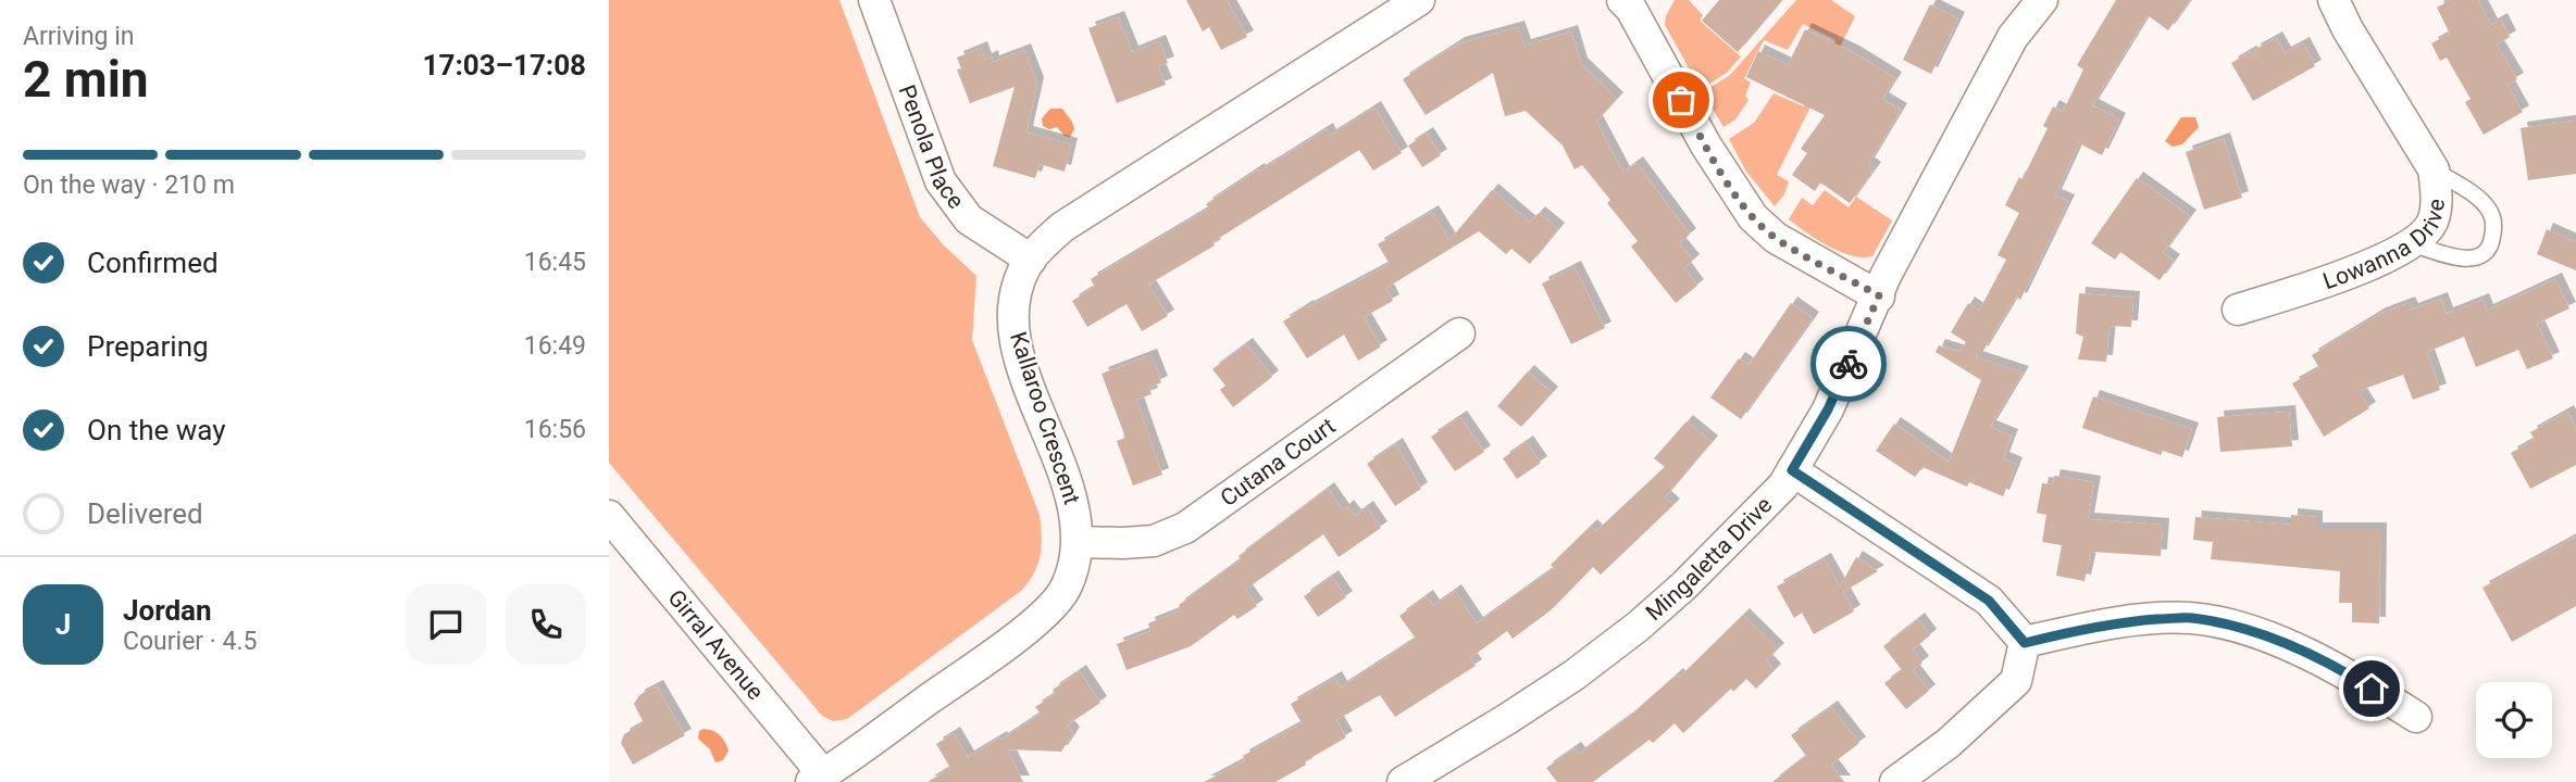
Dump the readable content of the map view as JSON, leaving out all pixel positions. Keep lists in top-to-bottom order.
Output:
{
  "streets": {
    "street": [
      "Penola Place",
      "Lowanna Drive",
      "Kallaroo Crescent",
      "Cutana Court",
      "Mingaletta Drive",
      "Girral Avenue"
    ]
  },
  "crossings": [
    ["Penola Place", "Kallaroo Crescent"],
    ["Kallaroo Crescent", "Cutana Court"],
    ["Kallaroo Crescent", "Girral Avenue"]
  ],
  "page": {
    "heading": ["2 min", "Arriving in", "17:03–17:08"],
    "panel": ["Jordan", "Courier · 4.5"],
    "bar": "On the way · 210 m",
    "list": [
      ["Confirmed", "16:45"],
      ["Preparing", "16:49"],
      ["On the way", "16:56"],
      "Delivered"
    ],
    "round": "J"
  }
}
